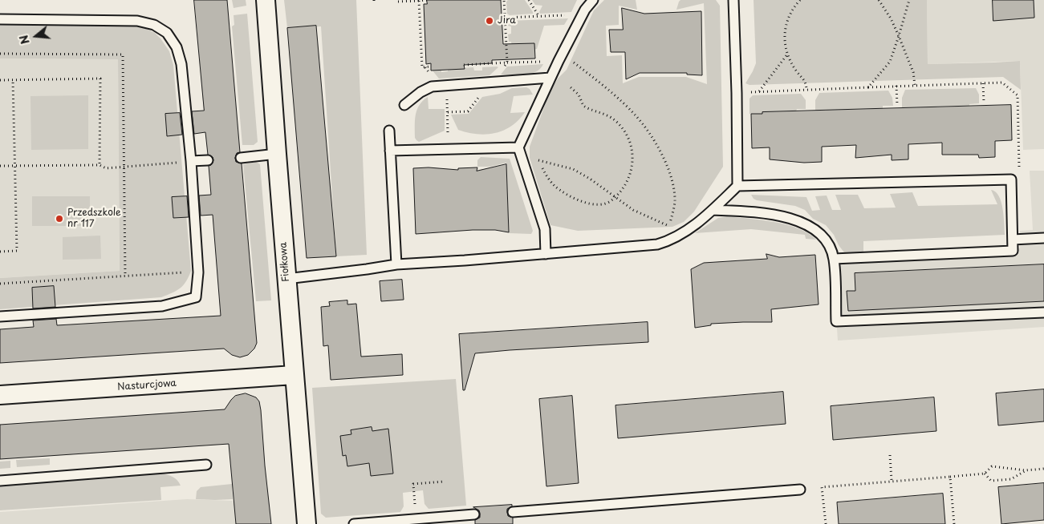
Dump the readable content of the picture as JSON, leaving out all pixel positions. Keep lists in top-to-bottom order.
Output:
{
  "streets": {
    "street": ["Fiołkowa", "Nasturcjowa"]
  },
  "crossings": [
    ["Fiołkowa", "Nasturcjowa"]
  ],
  "places": ["Jira", "Przedszkole nr 117"],
  "north": "left"
}
